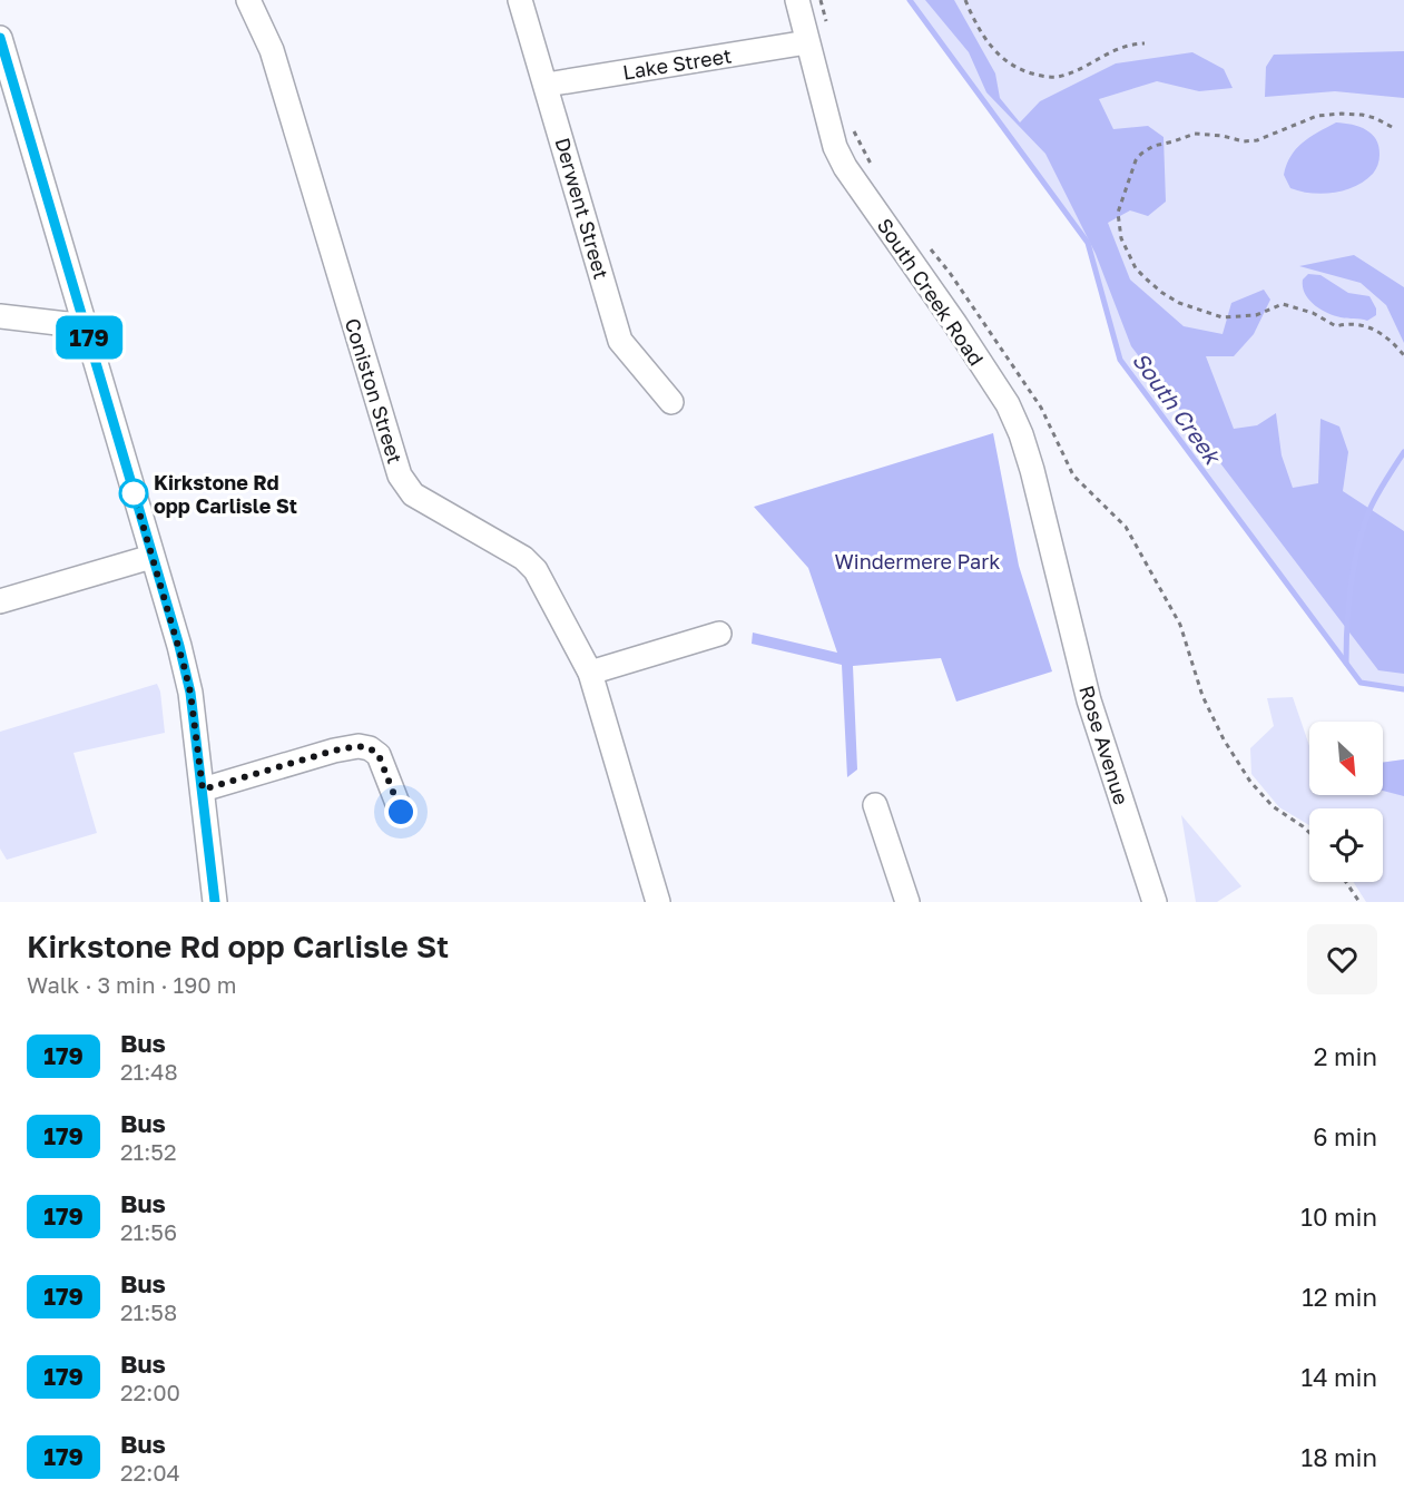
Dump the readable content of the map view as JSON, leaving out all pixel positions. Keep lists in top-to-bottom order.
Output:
{
  "streets": {
    "street": [
      "Lake Street",
      "Derwent Street",
      "South Creek Road",
      "Coniston Street",
      "Rose Avenue"
    ]
  },
  "crossings": [
    ["Lake Street", "Derwent Street"],
    ["Lake Street", "South Creek Road"],
    ["South Creek Road", "Rose Avenue"]
  ],
  "water": ["South Creek"],
  "parks": ["Windermere Park"],
  "places": ["Kirkstone Rd opp Carlisle St"],
  "lines": ["bus line 179"],
  "north": "bottom right",
  "page": {
    "on_map": "179",
    "heading": ["Kirkstone Rd opp Carlisle St", "Walk · 3 min · 190 m"],
    "list": [
      {
        "mark": "179",
        "name": "Bus",
        "note": "21:48",
        "value": "2 min"
      },
      {
        "mark": "179",
        "name": "Bus",
        "note": "21:52",
        "value": "6 min"
      },
      {
        "mark": "179",
        "name": "Bus",
        "note": "21:56",
        "value": "10 min"
      },
      {
        "mark": "179",
        "name": "Bus",
        "note": "21:58",
        "value": "12 min"
      },
      {
        "mark": "179",
        "name": "Bus",
        "note": "22:00",
        "value": "14 min"
      },
      {
        "mark": "179",
        "name": "Bus",
        "note": "22:04",
        "value": "18 min"
      }
    ]
  }
}
